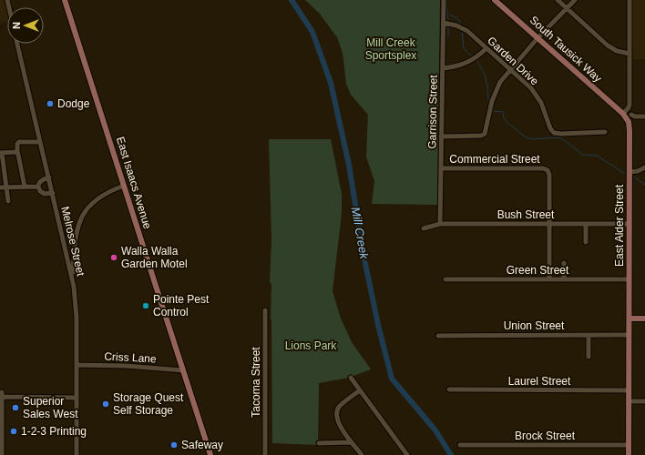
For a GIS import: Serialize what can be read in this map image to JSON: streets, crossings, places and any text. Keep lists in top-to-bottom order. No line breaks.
{"streets":{"main road":["South Tausick Way","East Isaacs Avenue","East Alder Street"],"street":["Garden Drive","Garrison Street","Commercial Street","Bush Street","Melrose Street","Green Street","Union Street","Criss Lane","Laurel Street","Tacoma Street","Brock Street"]},"crossings":[["South Tausick Way","East Alder Street"],["Garden Drive","Garrison Street"],["Garrison Street","Commercial Street"],["Garrison Street","Bush Street"],["Commercial Street","Bush Street"],["East Isaacs Avenue","Criss Lane"],["Bush Street","East Alder Street"],["East Alder Street","Green Street"],["East Alder Street","Union Street"],["East Alder Street","Laurel Street"],["East Alder Street","Brock Street"],["Melrose Street","Criss Lane"]],"water":["Mill Creek"],"parks":["Mill Creek Sportsplex","Lions Park"],"places":["Dodge","Walla Walla Garden Motel","Pointe Pest Control","Storage Quest Self Storage","Superior Sales West","1-2-3 Printing","Safeway"],"north":"left"}
